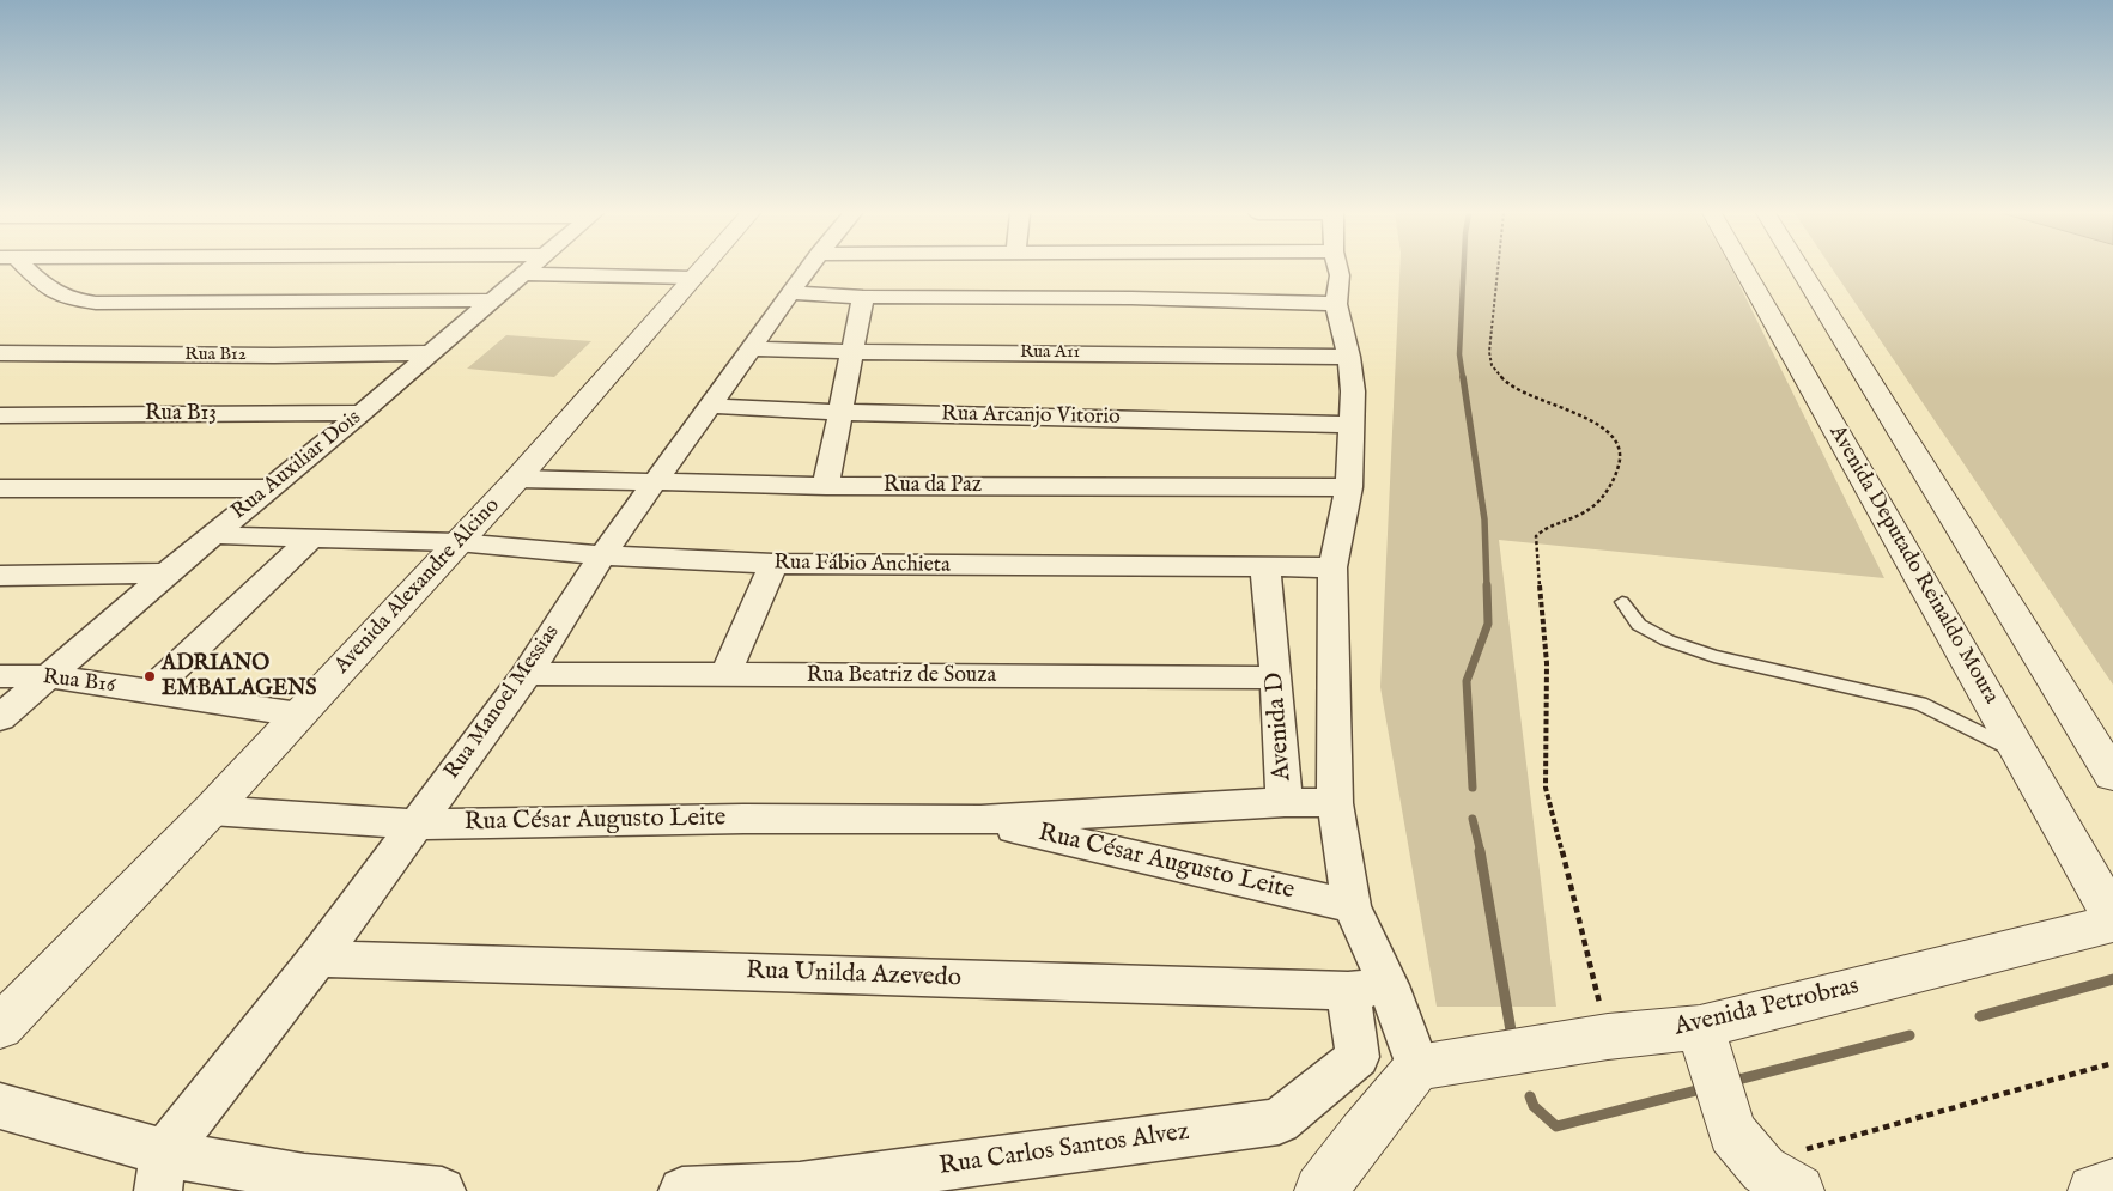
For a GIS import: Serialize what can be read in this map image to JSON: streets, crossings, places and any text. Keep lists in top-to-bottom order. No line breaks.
{"streets":{"street":["Rua A11","Rua B12","Rua B13","Rua Arcanjo Vitorio","Rua Auxiliar Dois","Rua da Paz","Rua Fábio Anchieta","Avenida Deputado Reinaldo Moura","Avenida Alexandre Alcino","Rua Beatriz de Souza","Rua B16","Rua Manoel Messias","Avenida D","Rua César Augusto Leite","Rua Unilda Azevedo","Avenida Petrobras","Rua Carlos Santos Alvez"]},"crossings":[["Rua A11","Rua Manoel Messias"],["Rua B12","Rua Auxiliar Dois"],["Rua B13","Rua Auxiliar Dois"],["Rua Arcanjo Vitorio","Rua Manoel Messias"],["Rua Auxiliar Dois","Rua Fábio Anchieta"],["Rua Auxiliar Dois","Rua B16"],["Rua da Paz","Avenida Alexandre Alcino"],["Rua da Paz","Rua Manoel Messias"],["Rua Fábio Anchieta","Avenida Alexandre Alcino"],["Rua Fábio Anchieta","Rua Manoel Messias"],["Rua Fábio Anchieta","Avenida D"],["Avenida Alexandre Alcino","Rua B16"],["Avenida Alexandre Alcino","Rua César Augusto Leite"],["Rua Beatriz de Souza","Rua Manoel Messias"],["Rua Beatriz de Souza","Avenida D"],["Rua Manoel Messias","Rua César Augusto Leite"],["Rua Manoel Messias","Rua Unilda Azevedo"],["Avenida D","Rua César Augusto Leite"],["Rua Unilda Azevedo","Rua Carlos Santos Alvez"]],"places":["ADRIANO EMBALAGENS"]}
